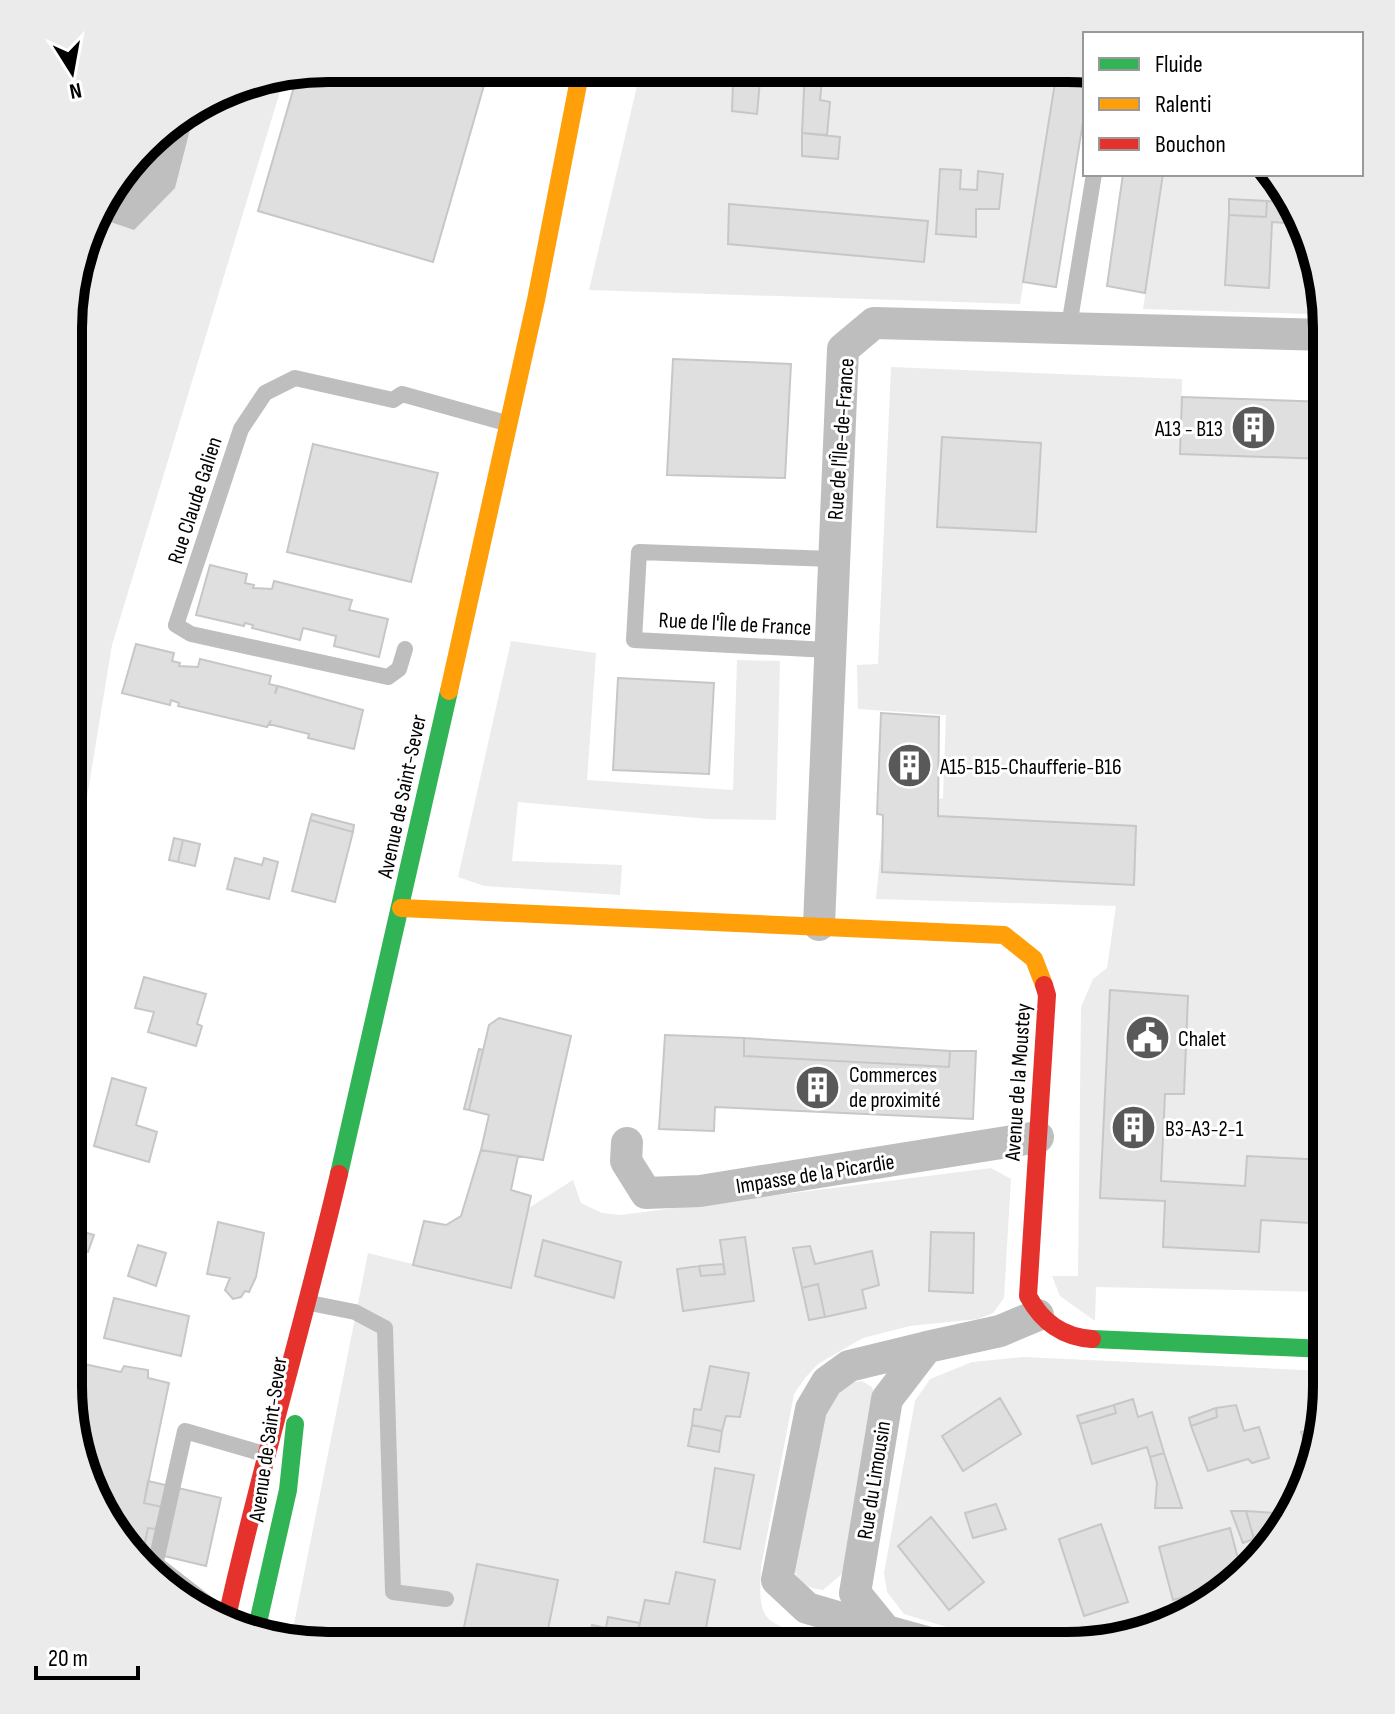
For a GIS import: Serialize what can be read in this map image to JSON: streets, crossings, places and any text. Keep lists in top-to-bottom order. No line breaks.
{"streets":{"main road":["Avenue de Saint-Sever","Avenue de la Moustey"],"street":["Rue de l'Île-de-France","Impasse de la Picardie","Rue du Limousin"],"lane":["Rue Claude Galien","Rue de l'Île de France"]},"crossings":[["Rue de l'Île-de-France","Rue de l'Île de France"],["Rue de l'Île-de-France","Avenue de la Moustey"],["Rue Claude Galien","Avenue de Saint-Sever"],["Avenue de Saint-Sever","Avenue de la Moustey"],["Avenue de la Moustey","Impasse de la Picardie"]],"places":{"building":["A13 - B13","A15-B15-Chaufferie-B16","Commerces de proximité","B3-A3-2-1"],"public building":["Chalet"]},"legend":["Fluide","Ralenti","Bouchon"],"scale_bar":"20 m","north":"bottom"}
